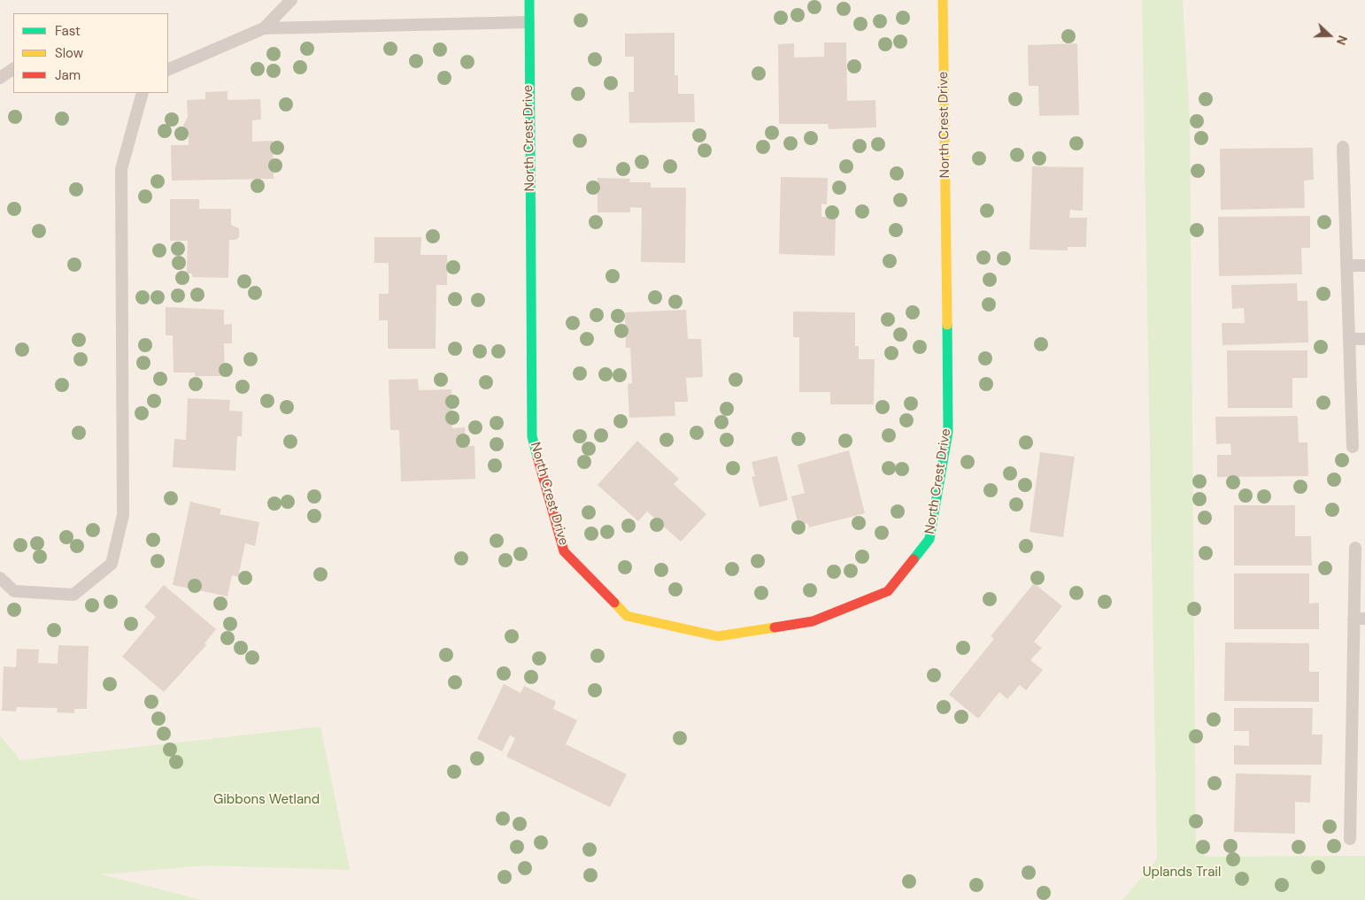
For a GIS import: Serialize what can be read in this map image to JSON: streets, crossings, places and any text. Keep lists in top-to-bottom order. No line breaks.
{"streets":{"street":["North Crest Drive"]},"parks":["Gibbons Wetland","Uplands Trail"],"legend":["Fast","Slow","Jam"],"north":"right"}
